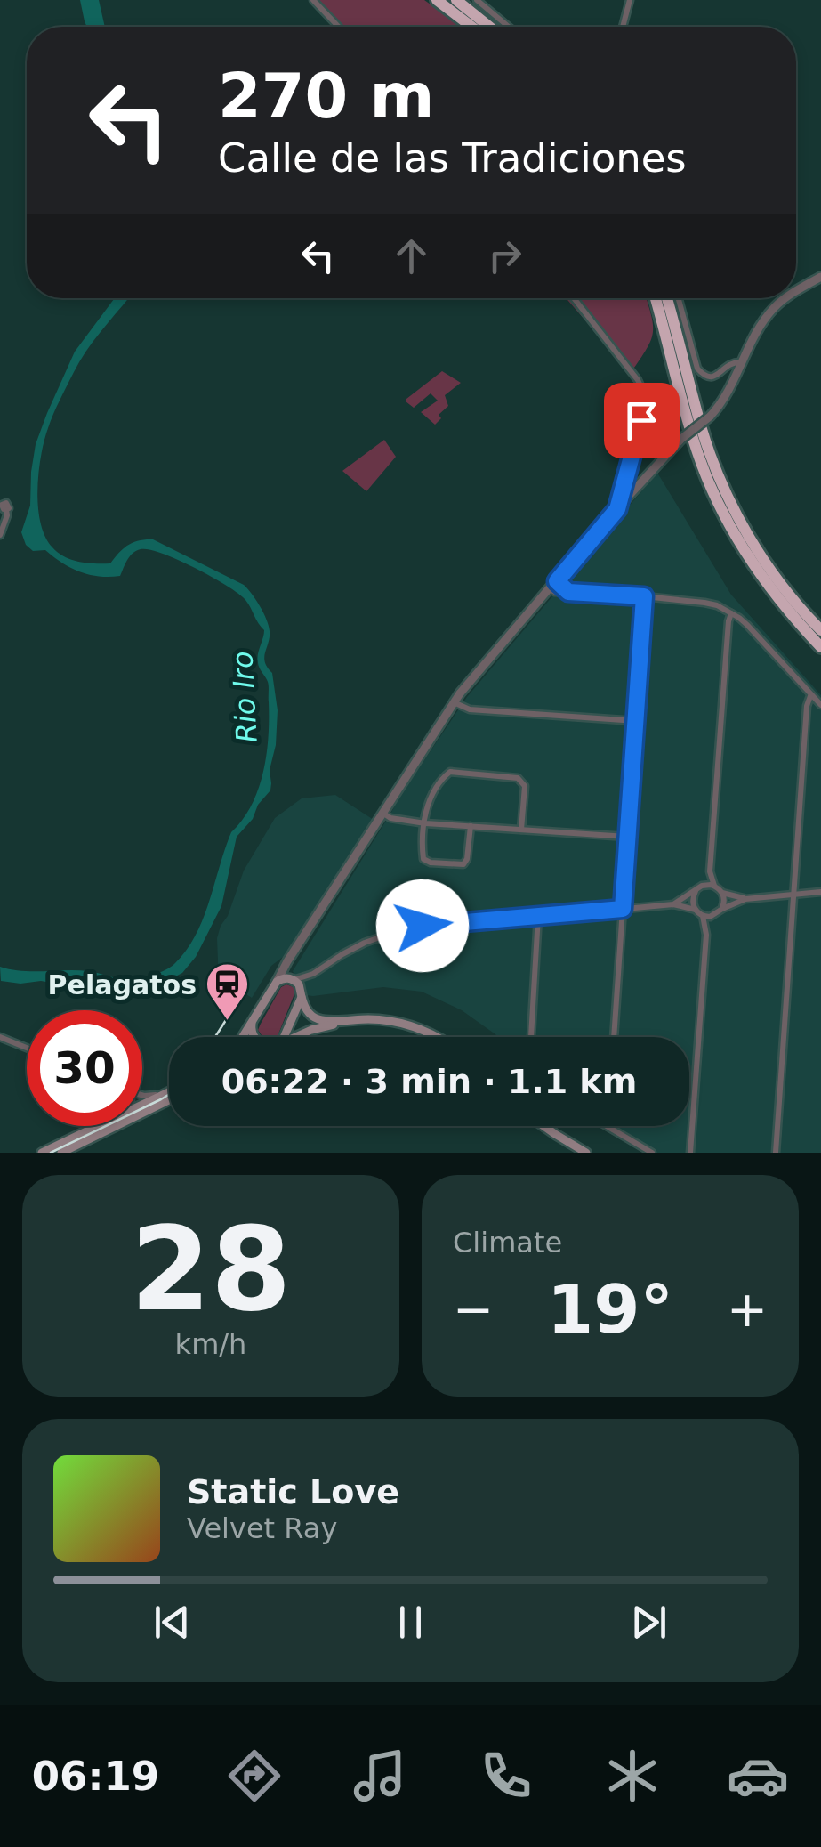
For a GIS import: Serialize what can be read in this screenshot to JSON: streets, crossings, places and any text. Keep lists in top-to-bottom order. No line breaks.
{"water":["Rio Iro"],"places":{"station":["Pelagatos"]},"page":{"turn":["270 m","Calle de las Tradiciones"],"limit":"30","trip":"06:22 · 3 min · 1.1 km","tile":[["28","km/h"],"Climate"],"heat":["−","19°","+"],"song":["Static Love","Velvet Ray"],"tabs":"06:19"}}
